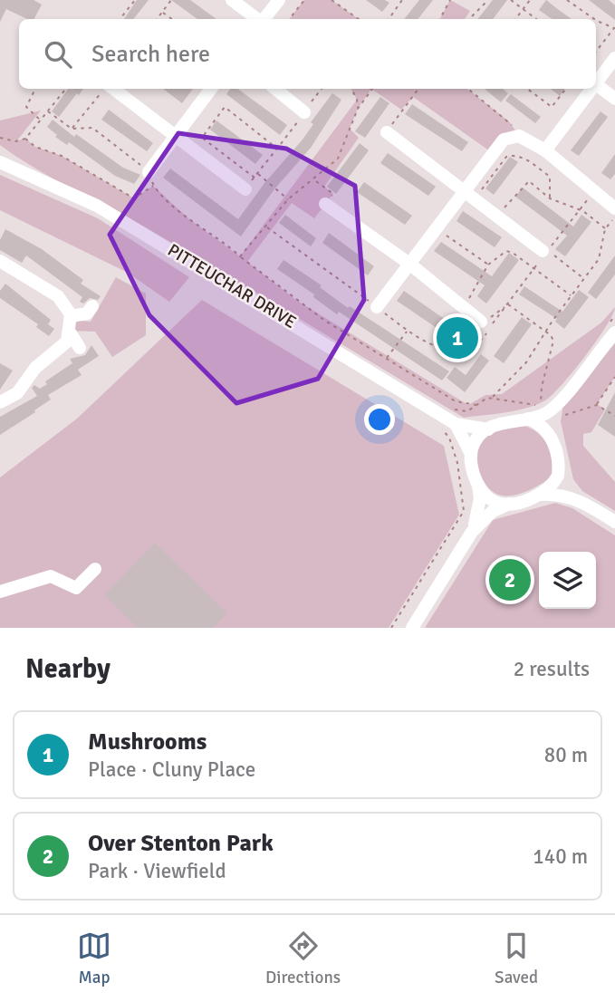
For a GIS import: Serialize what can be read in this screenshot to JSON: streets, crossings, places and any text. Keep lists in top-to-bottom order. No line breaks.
{"streets":{"street":["PITTEUCHAR DRIVE"]},"page":{"search":"Search here","pins":["1","2"],"heading":["Nearby","2 results"],"list":[{"mark":"1","name":"Mushrooms","note":"Place · Cluny Place","value":"80 m"},{"mark":"2","name":"Over Stenton Park","note":"Park · Viewfield","value":"140 m"}],"nav":["Map","Directions","Saved"]}}
